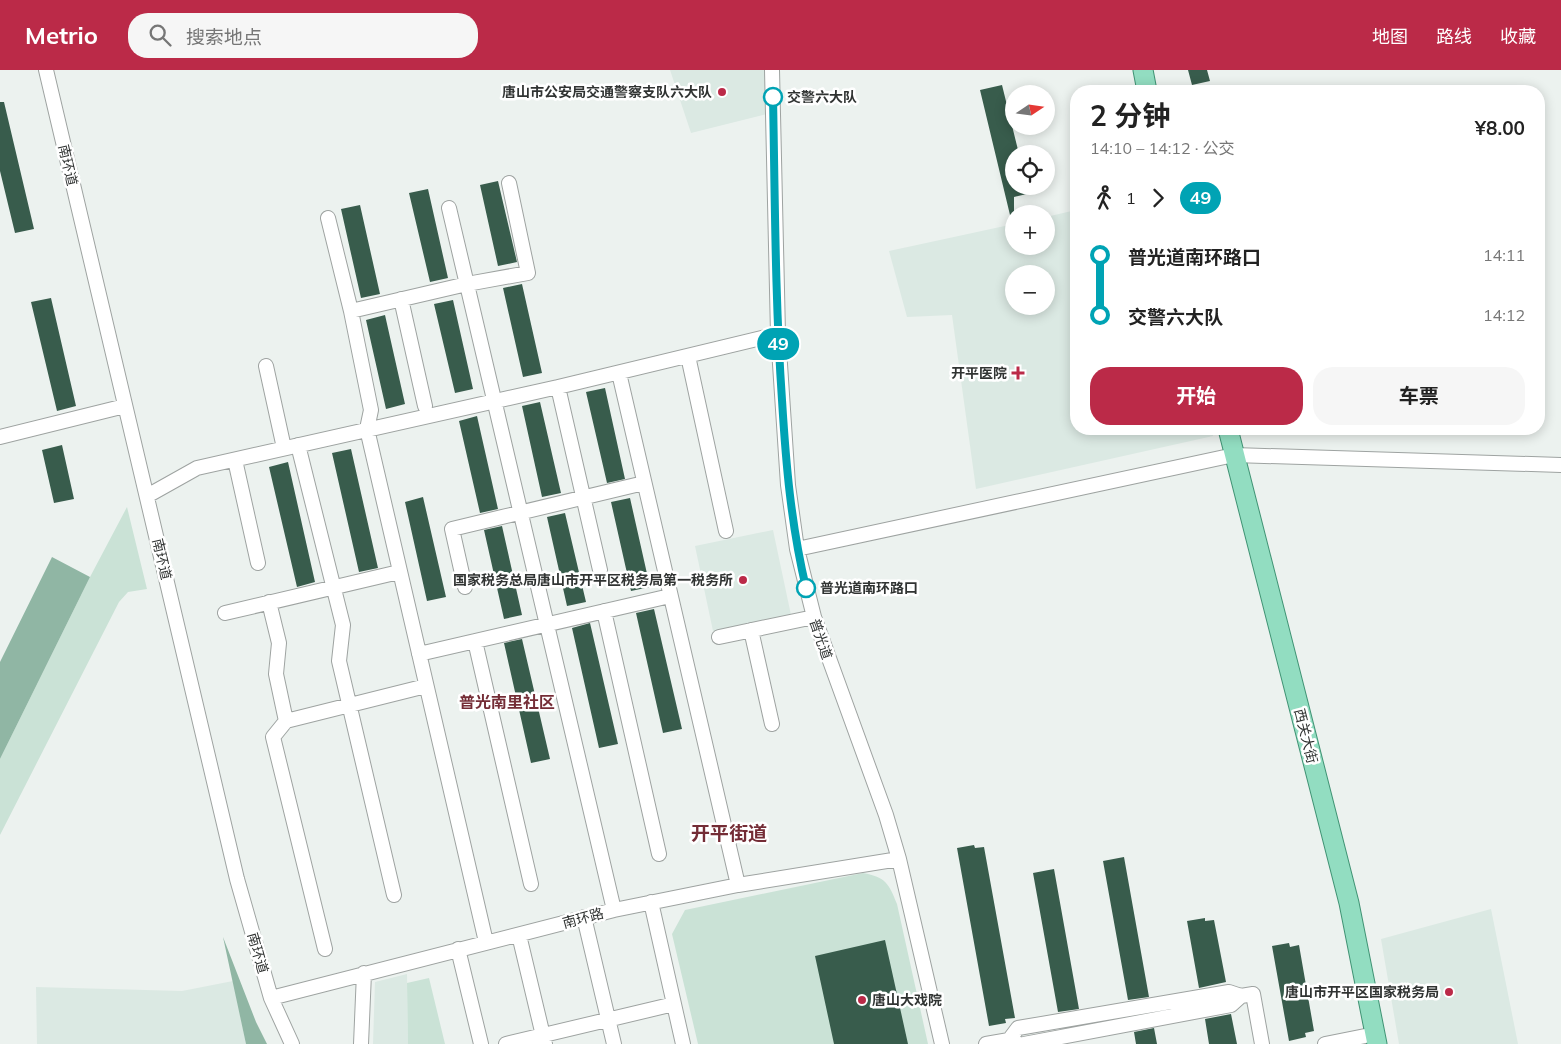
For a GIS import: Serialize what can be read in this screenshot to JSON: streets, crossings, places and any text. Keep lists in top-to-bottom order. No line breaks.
{"streets":{"main road":["西关大街"],"street":["南环道","普光道","南环路"]},"crossings":[["南环道","南环路"],["普光道","南环路"]],"districts":["普光南里社区","开平街道"],"places":{"other":["唐山市公安局交通警察支队六大队","交警六大队","国家税务总局唐山市开平区税务局第一税务所","普光道南环路口","唐山市开平区国家税务局","唐山大戏院"],"health":["开平医院"]},"lines":["bus line 49"],"north":"right","page":{"header":"Metrio","search":"搜索地点","nav":["地图","路线","收藏"],"on_map":"49","map_buttons":["+","−"],"heading":["2 分钟","14:10 – 14:12 · 公交","¥8.00"],"legs":["1","49"],"list":[{"name":"普光道南环路口","value":"14:11"},{"name":"交警六大队","value":"14:12"}],"buttons":["开始","车票"]}}
